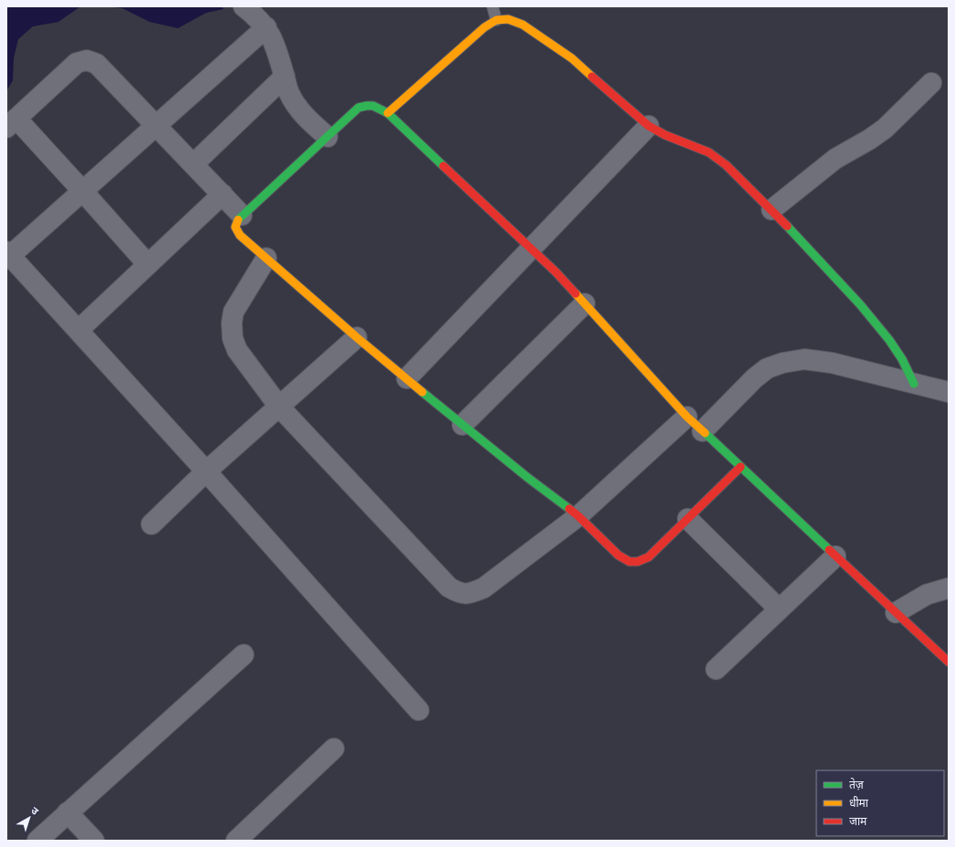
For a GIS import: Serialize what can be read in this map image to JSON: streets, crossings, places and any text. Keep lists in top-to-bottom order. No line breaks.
{"legend":["तेज़","धीमा","जाम"],"north":"top right"}
